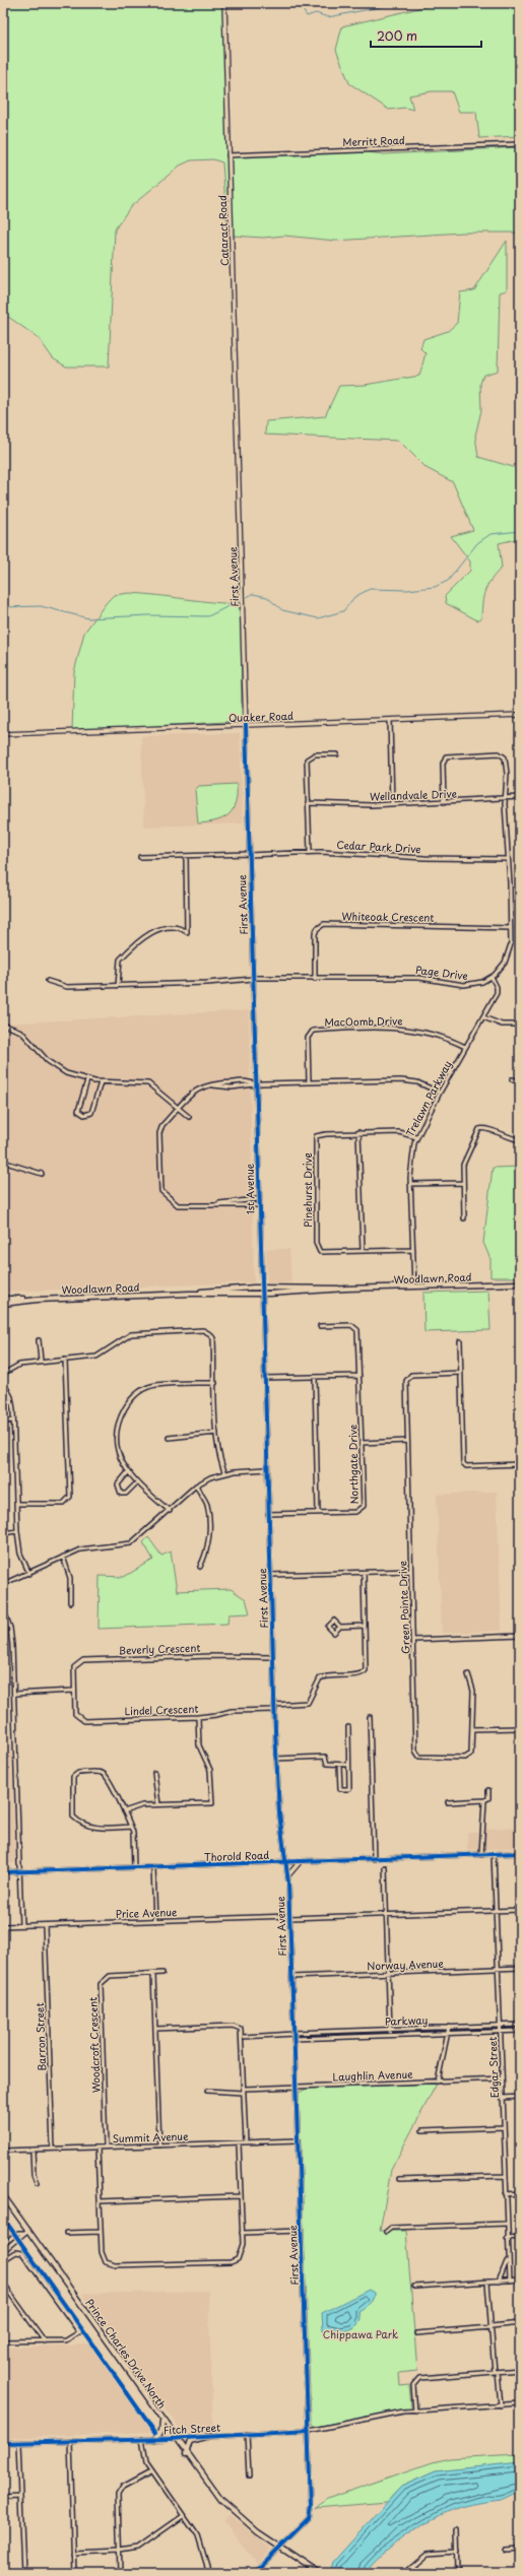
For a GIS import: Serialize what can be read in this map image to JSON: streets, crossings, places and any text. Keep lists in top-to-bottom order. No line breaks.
{"streets":{"main road":["Woodlawn Road","Prince Charles Drive North"],"street":["Merritt Road","Cataract Road","First Avenue","Quaker Road","Wellandvale Drive","Cedar Park Drive","Whiteoak Crescent","Page Drive","MacOomb Drive","Trelawn Parkway","1st Avenue","Pinehurst Drive","Northgate Drive","Green Pointe Drive","Beverly Crescent","Lindel Crescent","Thorold Road","Price Avenue","Norway Avenue","Parkway","Barron Street","Woodcroft Crescent","Edgar Street","Laughlin Avenue","Summit Avenue","Fitch Street"]},"crossings":[["Merritt Road","Cataract Road"],["Cataract Road","First Avenue"],["First Avenue","Quaker Road"],["First Avenue","Cedar Park Drive"],["First Avenue","Page Drive"],["First Avenue","1st Avenue"],["First Avenue","Woodlawn Road"],["First Avenue","Northgate Drive"],["First Avenue","Beverly Crescent"],["First Avenue","Lindel Crescent"],["First Avenue","Thorold Road"],["First Avenue","Price Avenue"],["First Avenue","Norway Avenue"],["First Avenue","Parkway"],["First Avenue","Laughlin Avenue"],["First Avenue","Summit Avenue"],["First Avenue","Prince Charles Drive North"],["First Avenue","Fitch Street"],["Wellandvale Drive","Page Drive"],["Cedar Park Drive","Page Drive"],["Whiteoak Crescent","Page Drive"],["Page Drive","Trelawn Parkway"],["MacOomb Drive","Trelawn Parkway"],["Trelawn Parkway","Pinehurst Drive"],["Trelawn Parkway","Woodlawn Road"],["1st Avenue","Woodlawn Road"],["Beverly Crescent","Lindel Crescent"],["Thorold Road","Edgar Street"],["Price Avenue","Barron Street"],["Price Avenue","Edgar Street"],["Norway Avenue","Edgar Street"],["Parkway","Edgar Street"],["Barron Street","Summit Avenue"],["Woodcroft Crescent","Summit Avenue"],["Edgar Street","Laughlin Avenue"],["Prince Charles Drive North","Fitch Street"]],"parks":["Chippawa Park"],"scale_bar":"200 m"}
